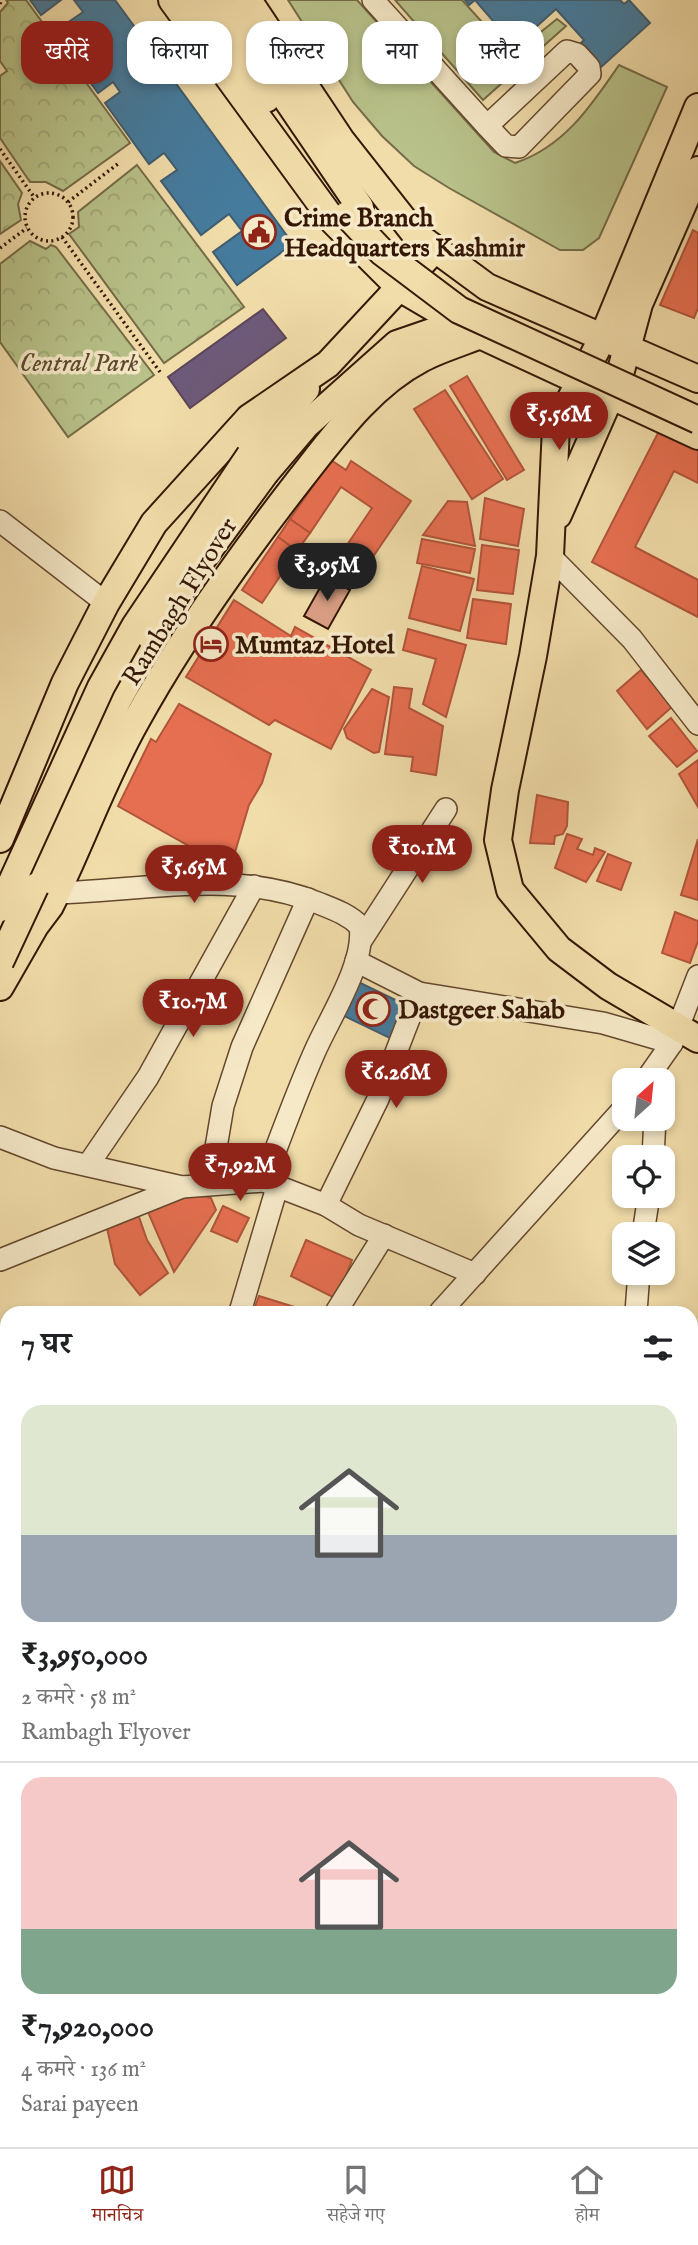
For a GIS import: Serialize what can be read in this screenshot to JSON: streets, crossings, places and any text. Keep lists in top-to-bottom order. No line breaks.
{"streets":{"main road":["Rambagh Flyover"]},"parks":["Central Park"],"places":{"public building":["Crime Branch Headquarters Kashmir"],"hotel":["Mumtaz Hotel"],"mosque":["Dastgeer Sahab"]},"north":"top right","page":{"chip":["खरीदें","किराया","फ़िल्टर","नया","फ़्लैट"],"price":["₹5.56M","₹3.95M","₹10.1M","₹5.65M","₹10.7M","₹6.26M","₹7.92M"],"heading":"7 घर","list":[{"name":"₹3,950,000","note":"2 कमरे · 58 m² · Rambagh Flyover"},{"name":"₹7,920,000","note":"4 कमरे · 136 m² · Sarai payeen"}],"tabs":["मानचित्र","सहेजे गए","होम"]}}
